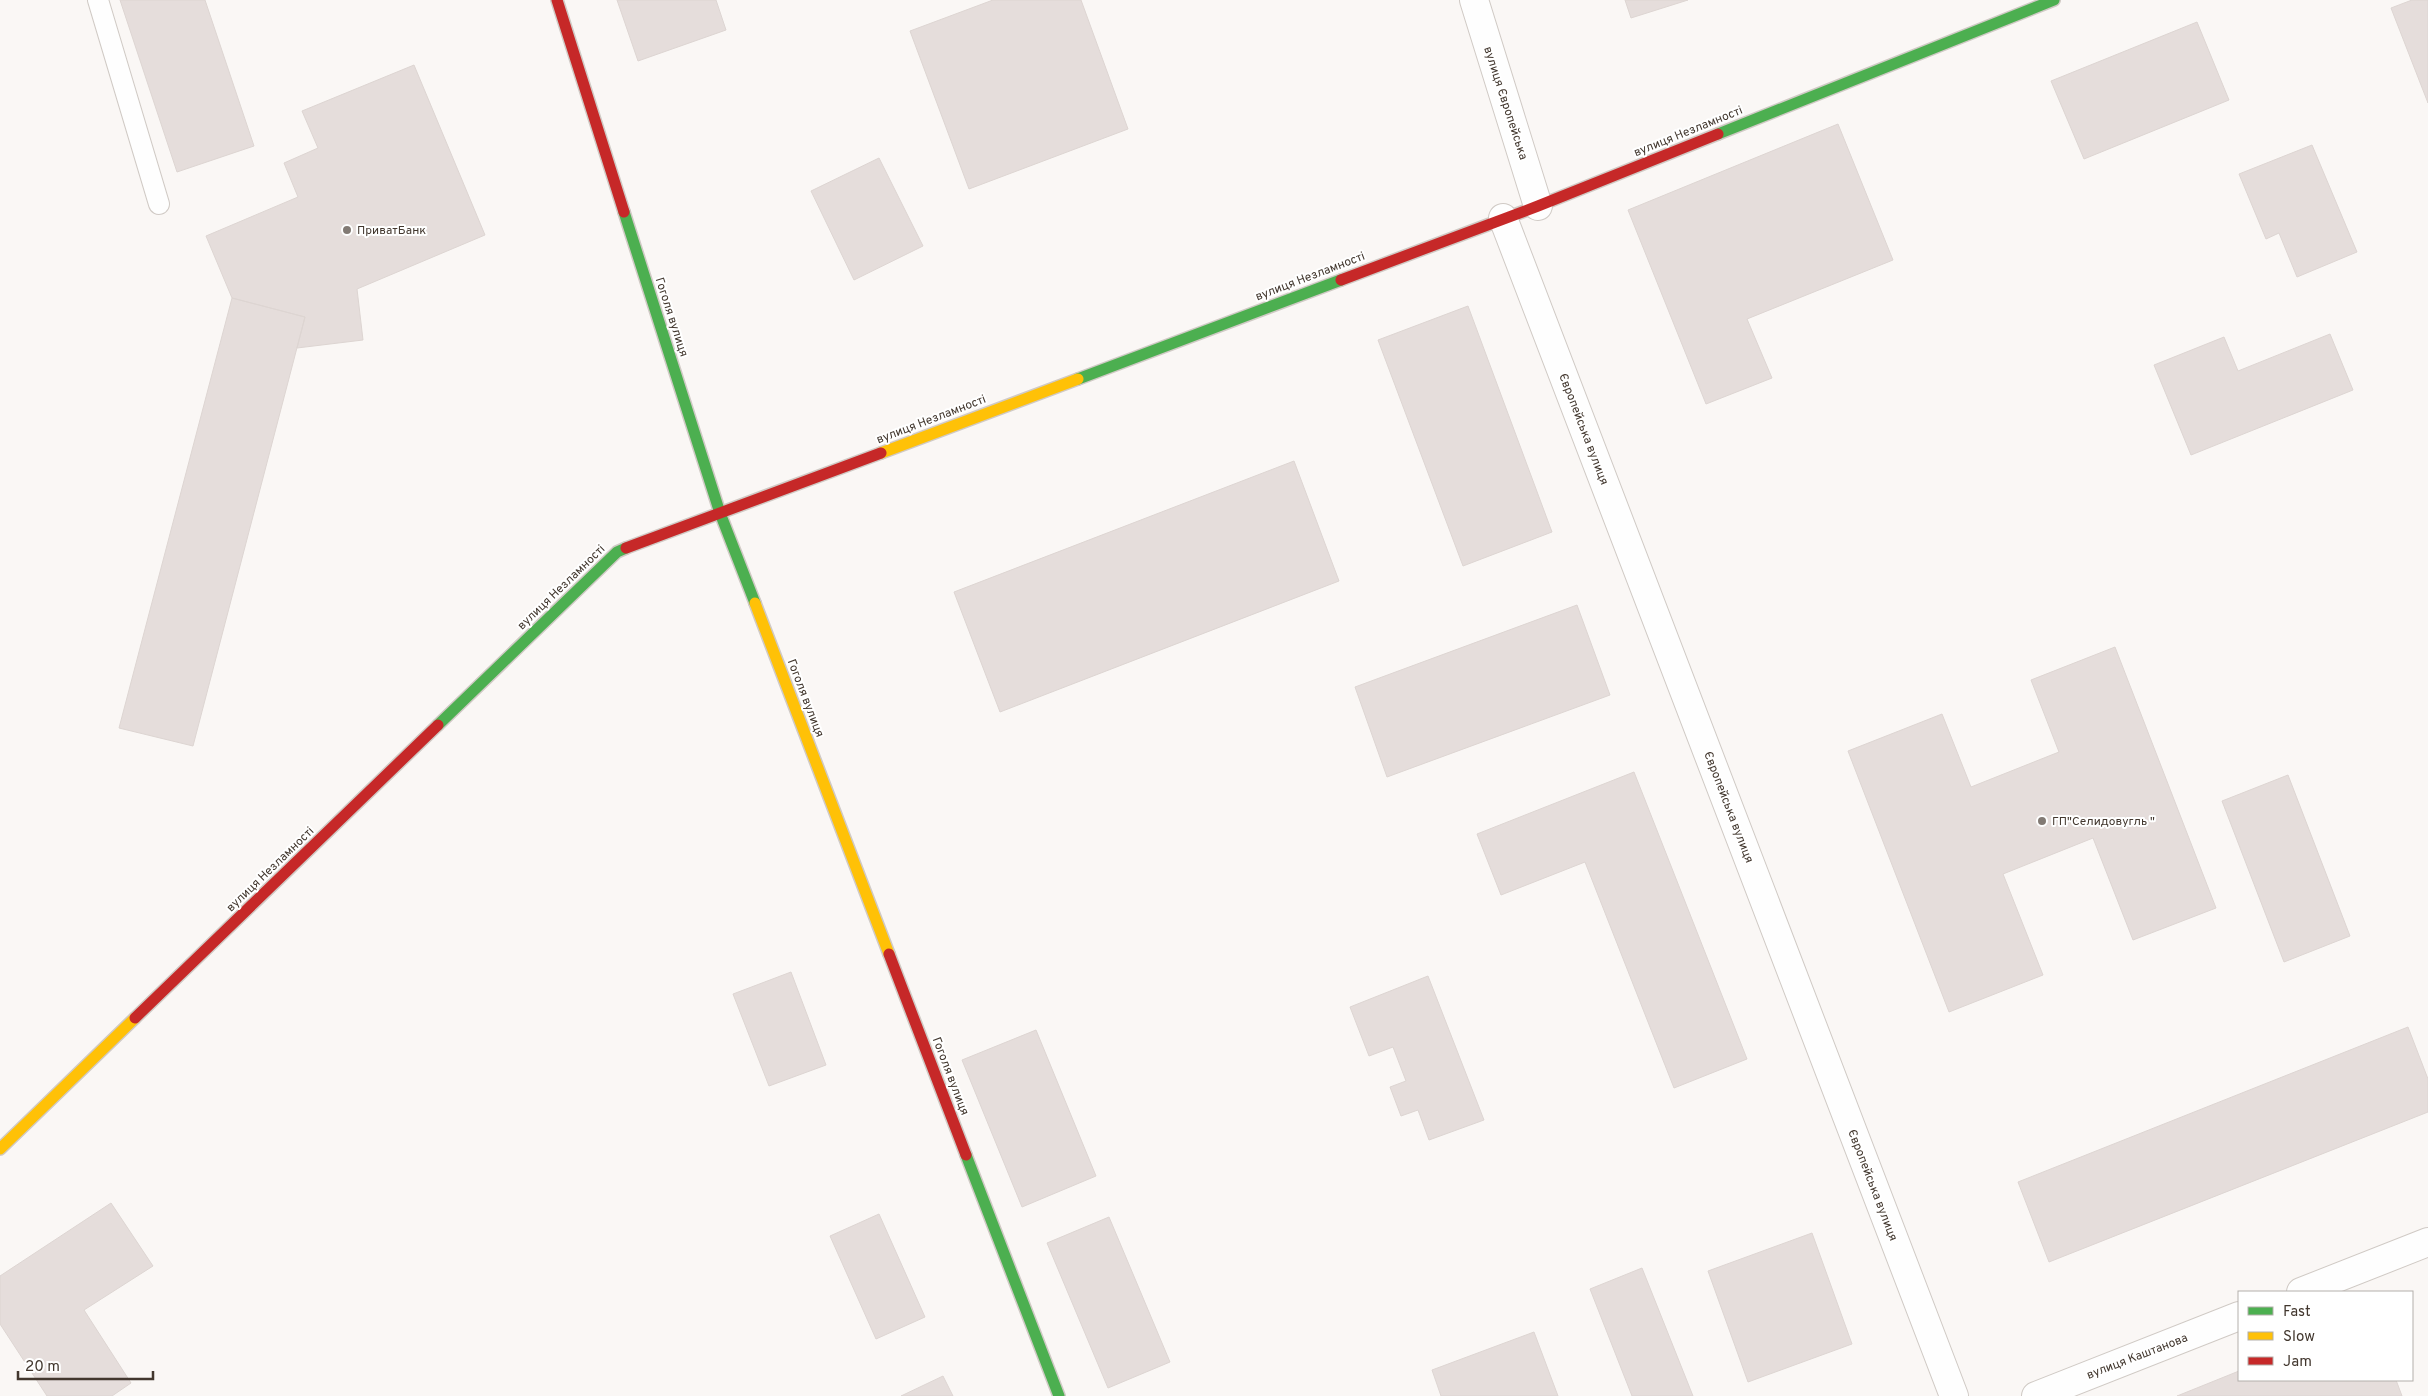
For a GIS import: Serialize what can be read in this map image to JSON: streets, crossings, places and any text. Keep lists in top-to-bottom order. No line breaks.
{"streets":{"street":["вулиця Європейська","вулиця Незламності","Гоголя вулиця","Європейська вулиця","вулиця Каштанова"]},"crossings":[["вулиця Європейська","вулиця Незламності"],["вулиця Незламності","Гоголя вулиця"],["вулиця Незламності","Європейська вулиця"]],"places":["ПриватБанк","ГП\"Селидовугль \""],"legend":["Fast","Slow","Jam"],"scale_bar":"20 m"}
